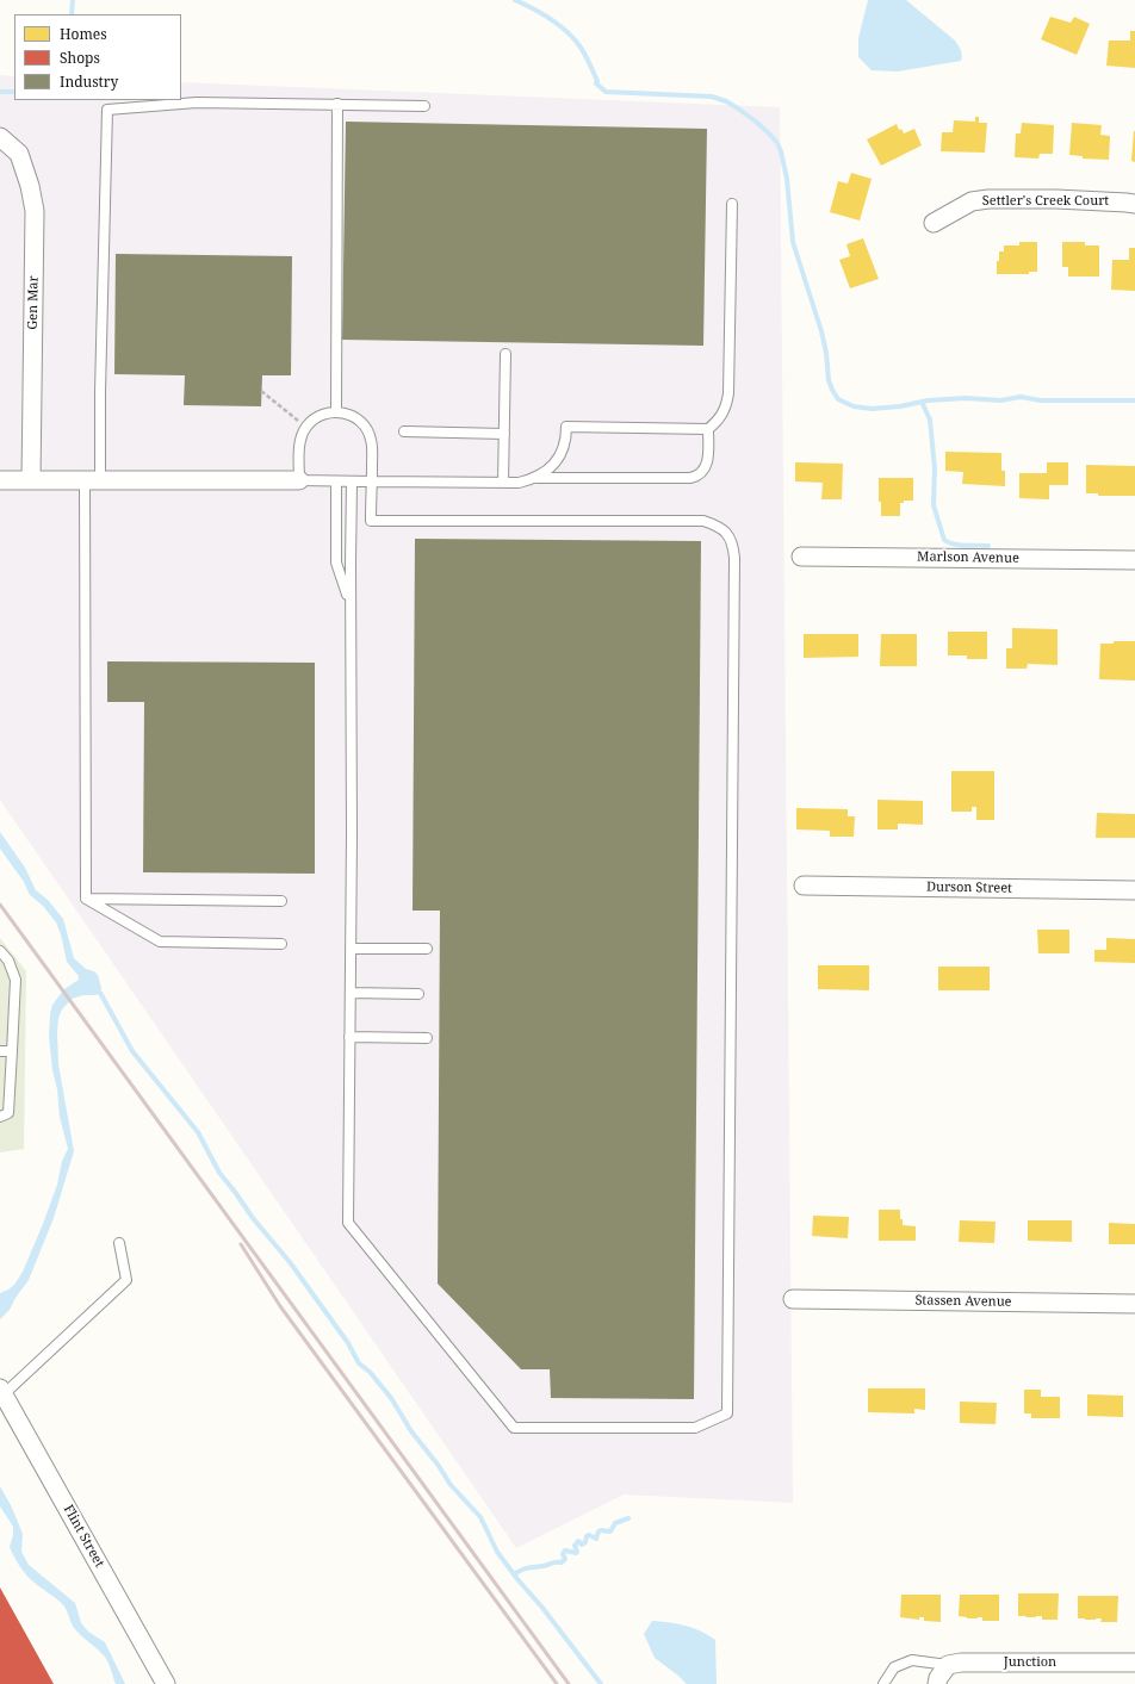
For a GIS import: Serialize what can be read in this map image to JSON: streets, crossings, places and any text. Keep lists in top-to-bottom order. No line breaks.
{"streets":{"street":["Settler's Creek Court","Gen Mar","Marlson Avenue","Durson Street","Stassen Avenue","Flint Street","Junction"]},"legend":["Homes","Shops","Industry"]}
